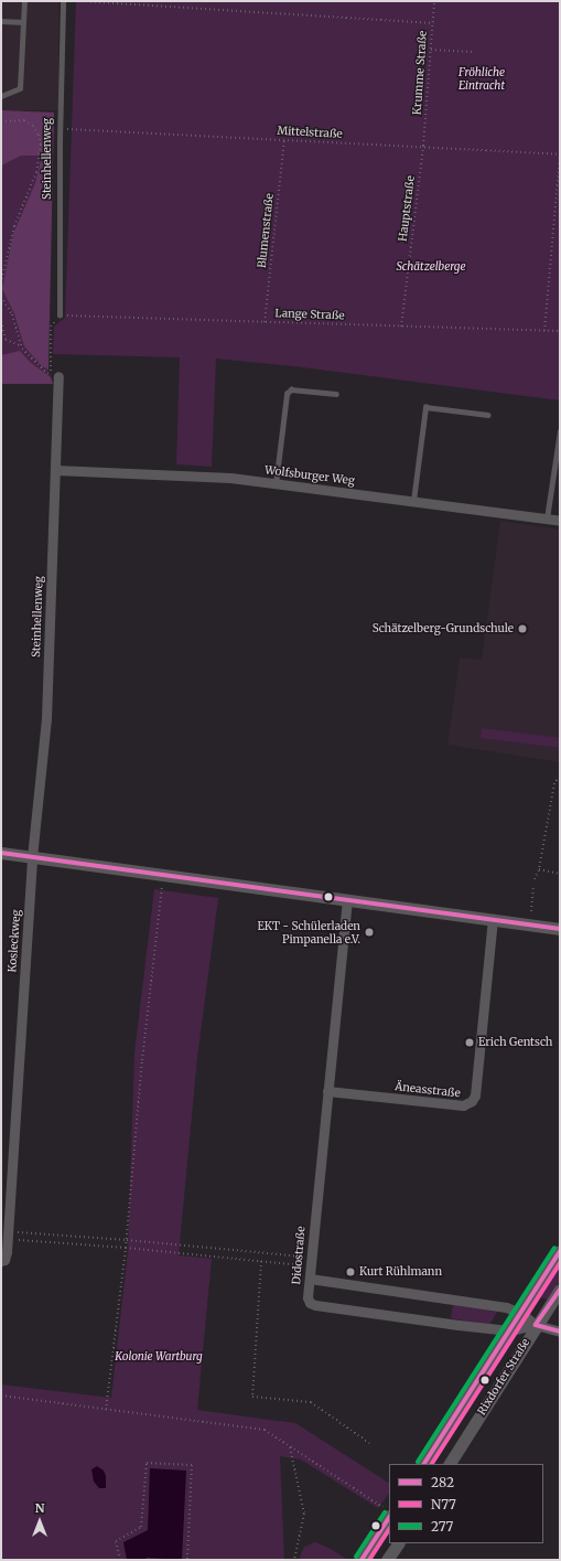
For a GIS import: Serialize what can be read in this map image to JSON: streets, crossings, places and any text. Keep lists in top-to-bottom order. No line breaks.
{"streets":{"street":["Steinhellenweg","Wolfsburger Weg","Kosleckweg","Äneasstraße","Didostraße","Rixdorfer Straße"],"path":["Krumme Straße","Mittelstraße","Hauptstraße","Blumenstraße","Lange Straße"]},"crossings":[["Krumme Straße","Mittelstraße"],["Krumme Straße","Hauptstraße"],["Mittelstraße","Steinhellenweg"],["Mittelstraße","Hauptstraße"],["Mittelstraße","Blumenstraße"],["Steinhellenweg","Lange Straße"],["Steinhellenweg","Wolfsburger Weg"],["Steinhellenweg","Kosleckweg"],["Hauptstraße","Lange Straße"],["Blumenstraße","Lange Straße"],["Äneasstraße","Didostraße"],["Didostraße","Rixdorfer Straße"]],"parks":["Fröhliche Eintracht","Schätzelberge","Kolonie Wartburg"],"places":["Schätzelberg-Grundschule","EKT - Schülerladen Pimpanella e.V.","Erich Gentsch","Kurt Rühlmann"],"lines":["transit line 282","transit line 277","transit line N77"],"legend":["282","N77","277"],"north":"top"}
